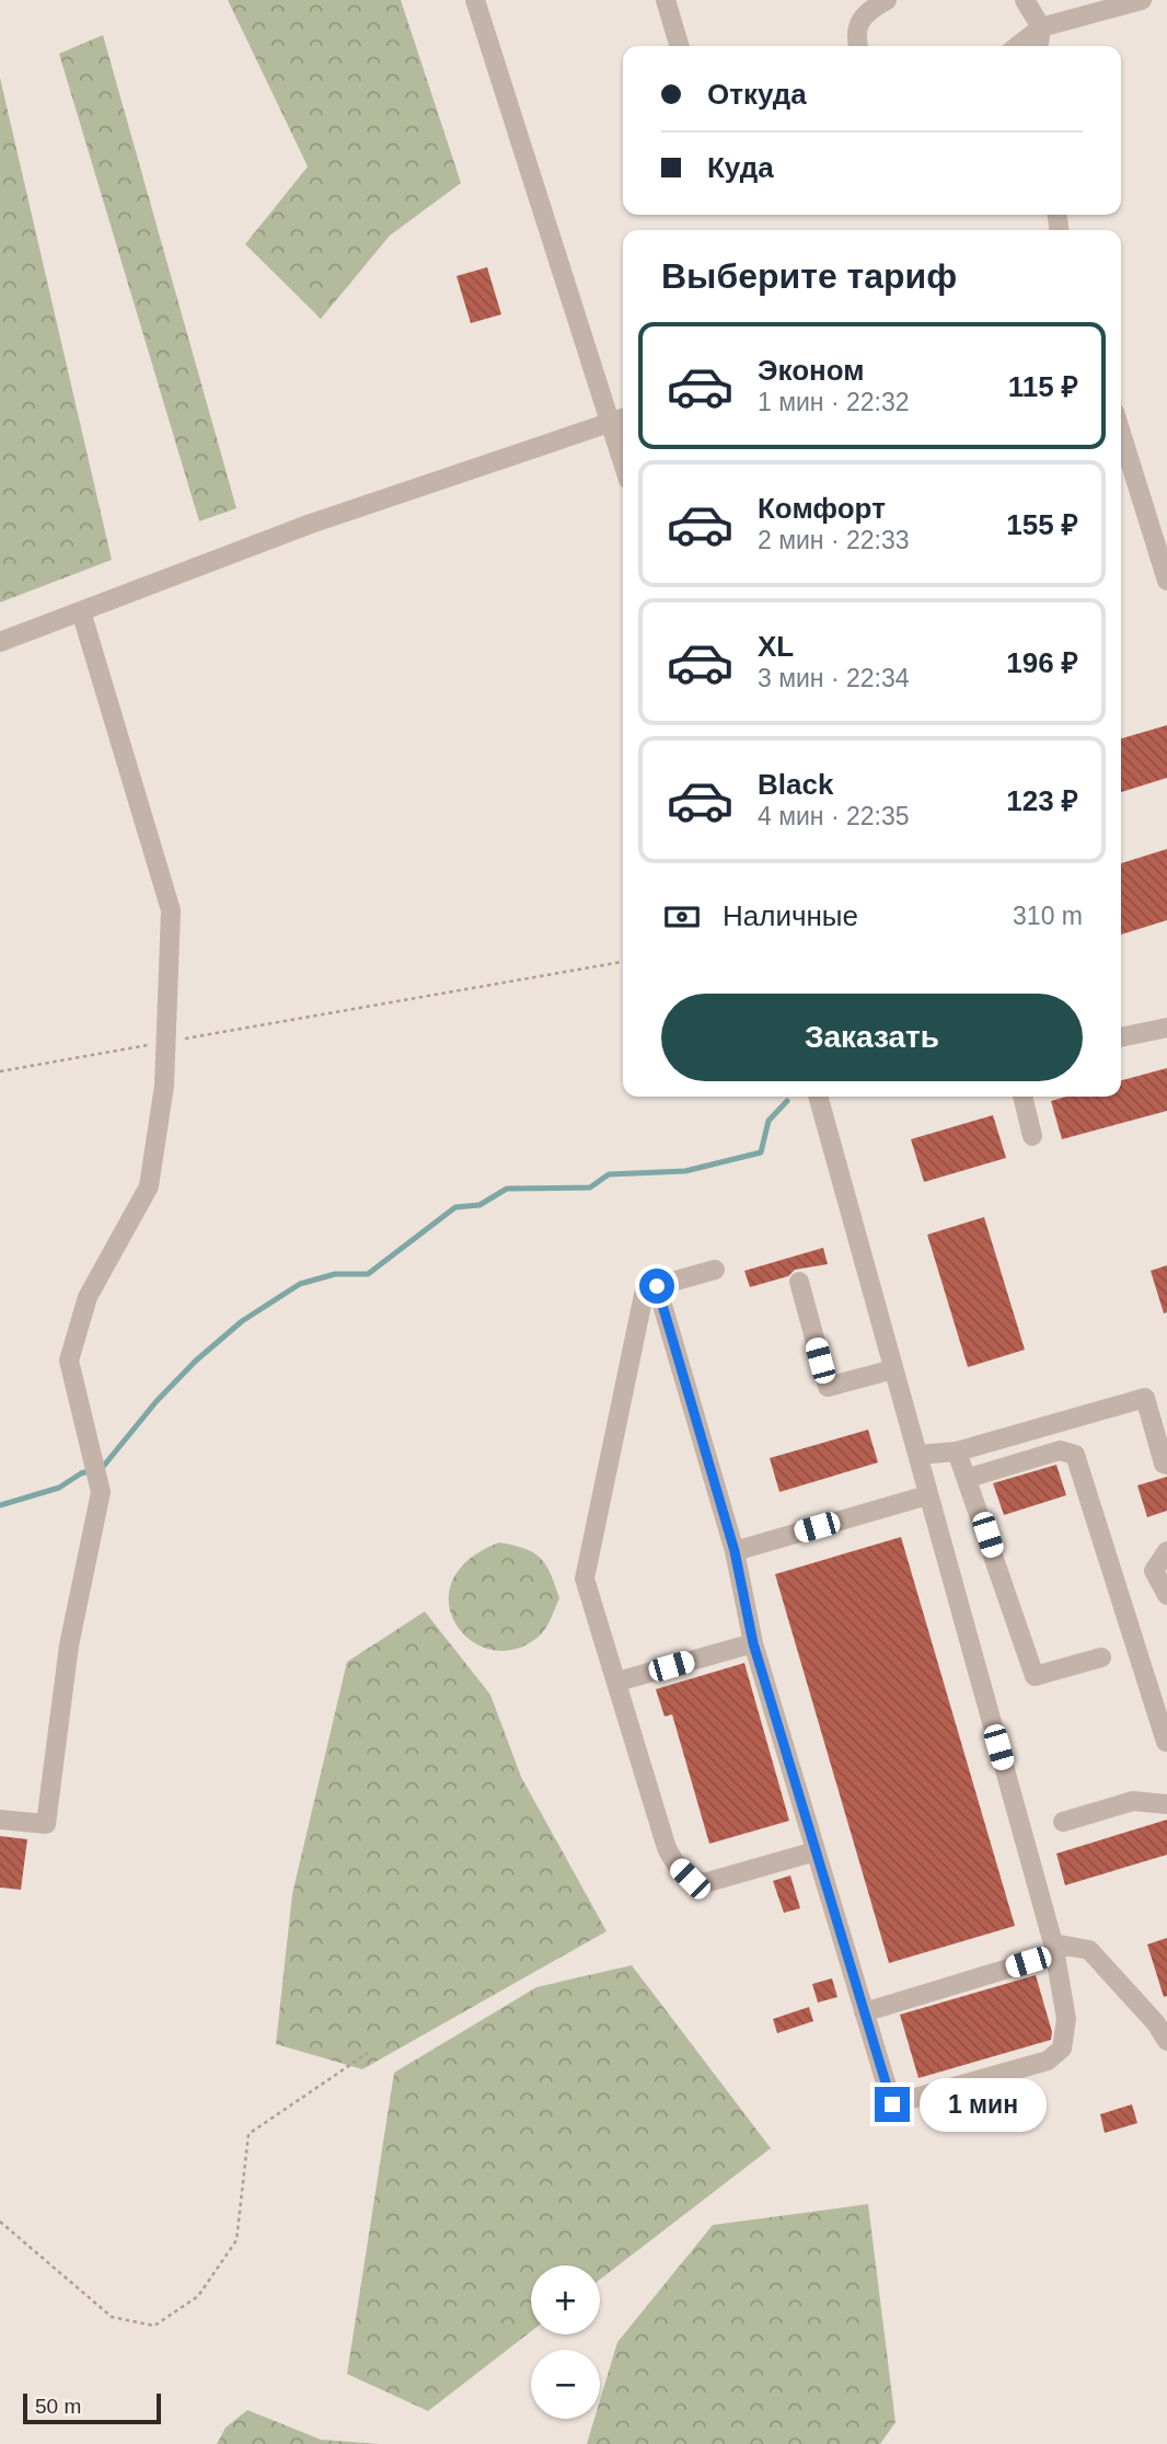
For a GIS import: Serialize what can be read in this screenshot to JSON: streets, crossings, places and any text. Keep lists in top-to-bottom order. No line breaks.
{"scale_bar":"50 m","page":{"banner":["Откуда","Куда"],"heading":"Выберите тариф","list":[{"name":"Эконом","note":"1 мин · 22:32","value":"115 ₽"},{"name":"Комфорт","note":"2 мин · 22:33","value":"155 ₽"},{"name":"XL","note":"3 мин · 22:34","value":"196 ₽"},{"name":"Black","note":"4 мин · 22:35","value":"123 ₽"}],"pay":["Наличные","310 m"],"buttons":"Заказать","bubble":"1 мин","map_buttons":["+","−"],"scale":"50 m"}}
